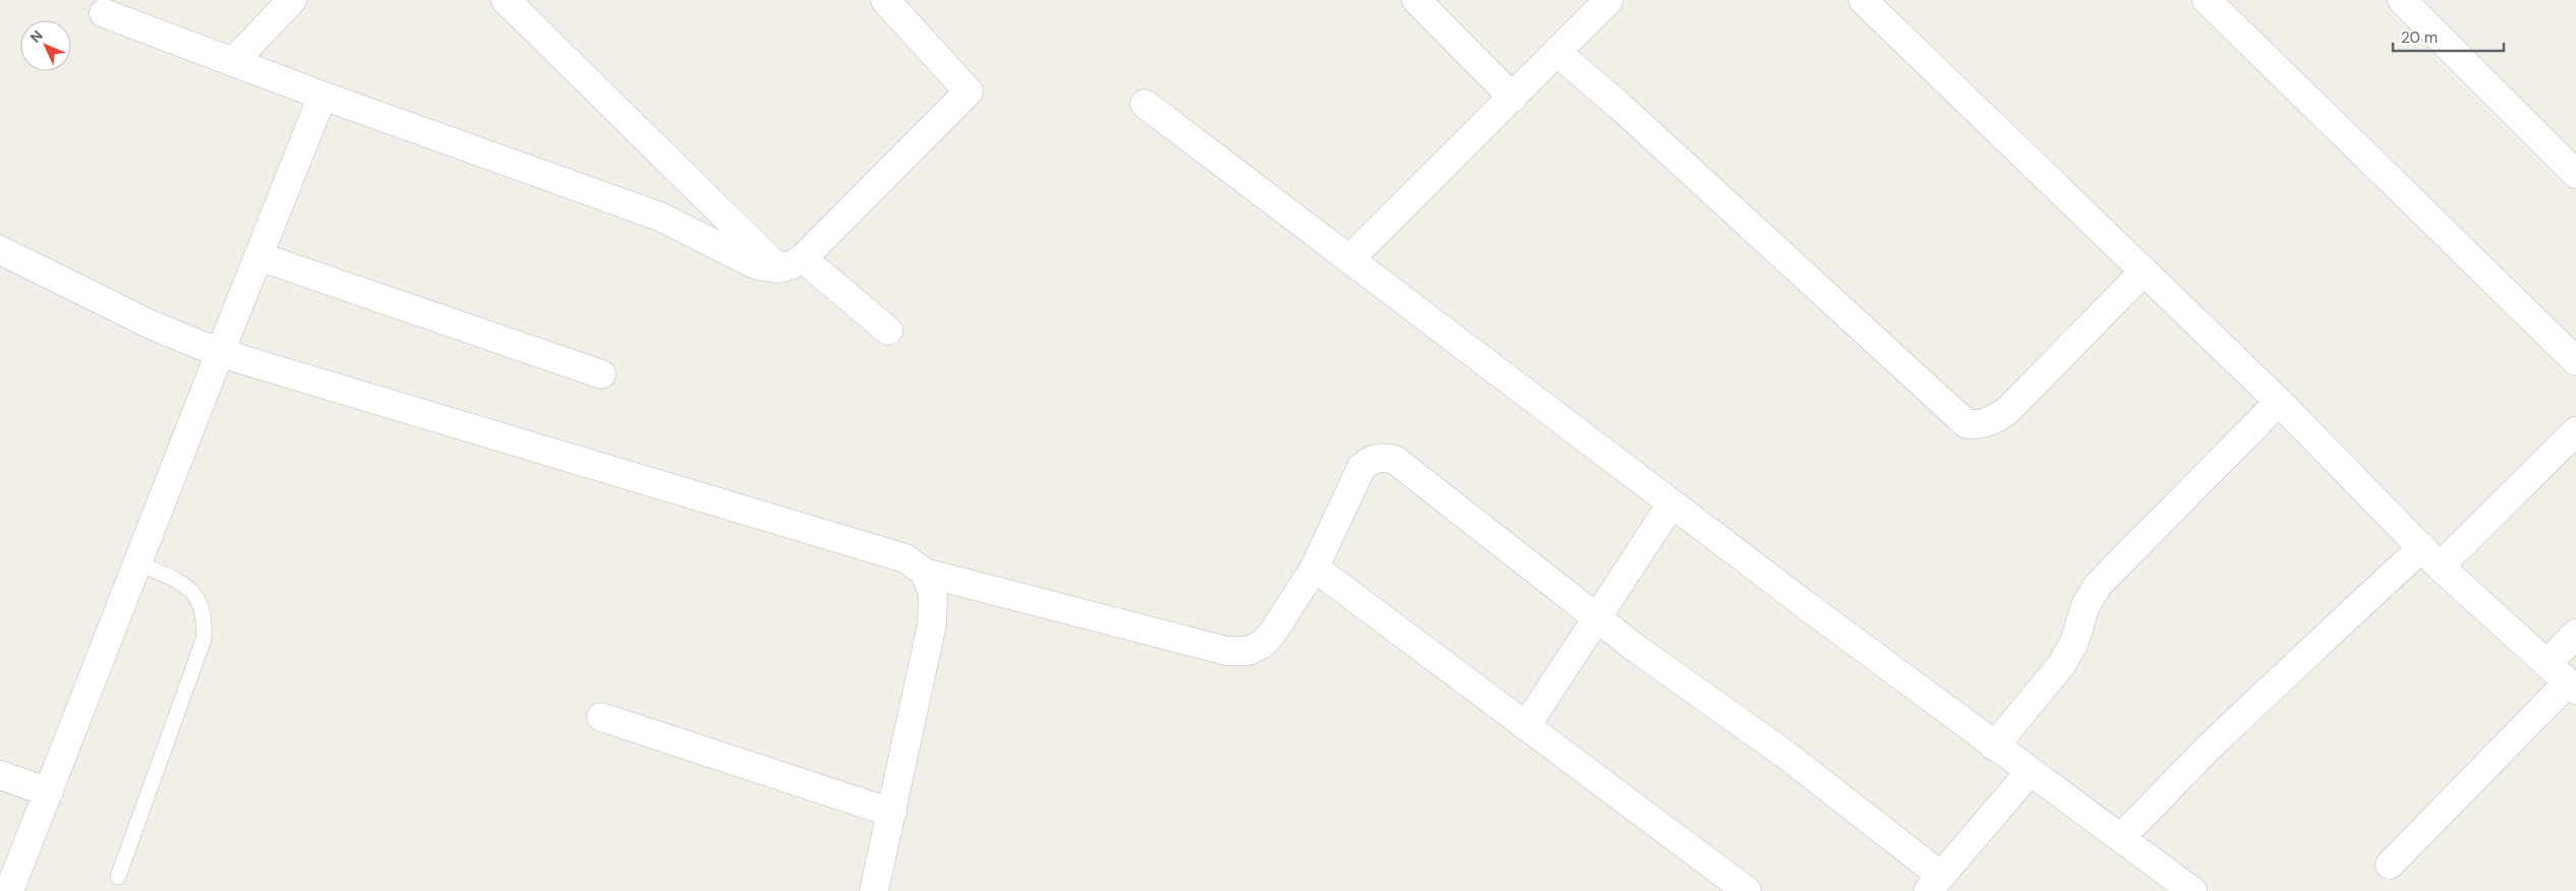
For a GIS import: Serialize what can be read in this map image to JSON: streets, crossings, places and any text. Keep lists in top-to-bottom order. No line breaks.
{"scale_bar":"20 m","north":"top left"}
